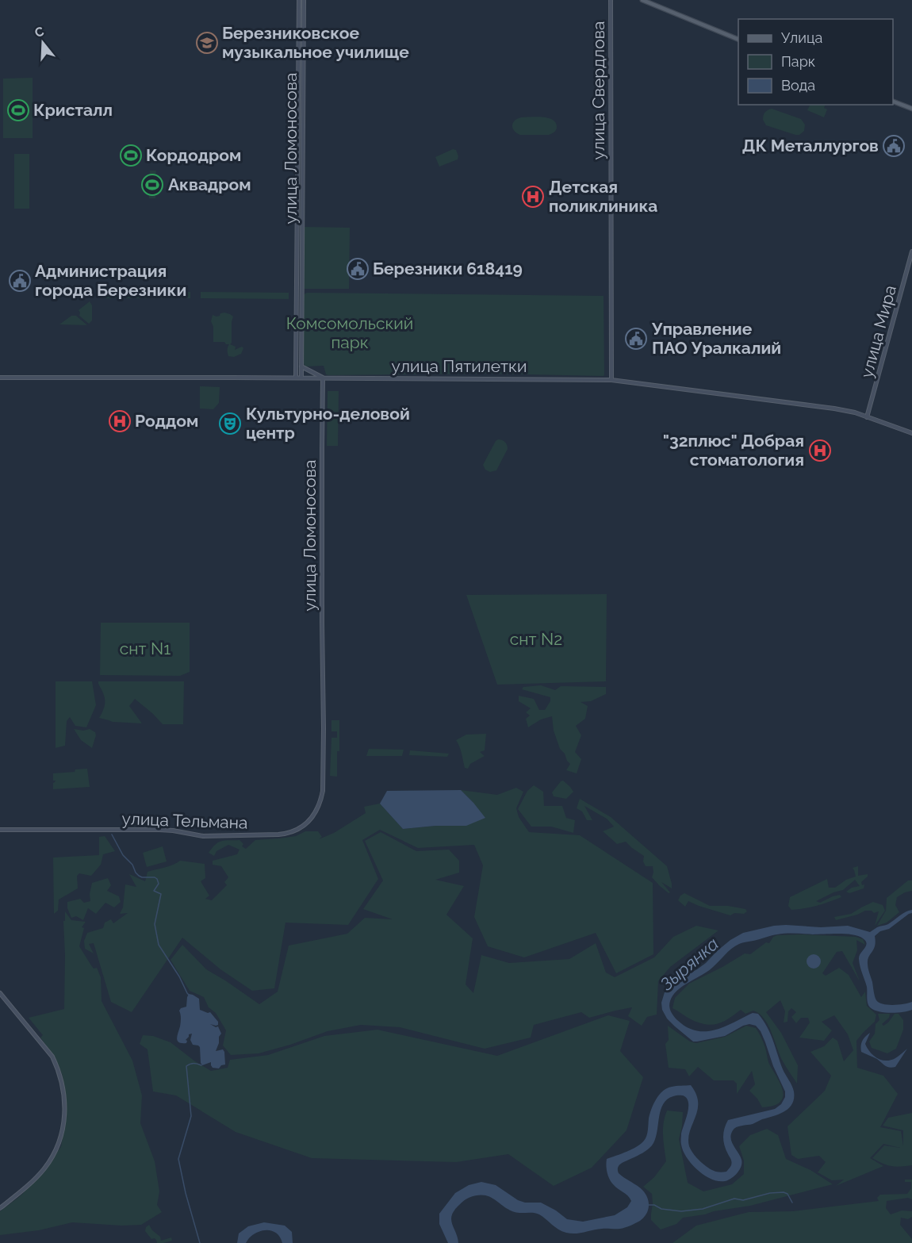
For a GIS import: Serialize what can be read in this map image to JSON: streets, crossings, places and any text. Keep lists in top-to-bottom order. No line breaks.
{"streets":{"main road":["улица Свердлова","улица Ломоносова","улица Мира","улица Пятилетки","улица Тельмана"]},"crossings":[["улица Свердлова","улица Пятилетки"],["улица Ломоносова","улица Пятилетки"],["улица Ломоносова","улица Тельмана"],["улица Мира","улица Пятилетки"]],"water":["Зырянка"],"parks":["Комсомольский парк","снт N2","снт N1"],"places":{"school or university":["Березниковское музыкальное училище"],"sports":["Кристалл","Кордодром","Аквадром"],"public building":["ДК Металлургов","Березники 618419","Администрация города Березники","Управление ПАО Уралкалий"],"hospital":["Детская поликлиника","Роддом","\"32плюс\" Добрая стоматология"],"theatre":["Культурно-деловой центр"]},"legend":["Улица","Парк","Вода"],"north":"top"}
